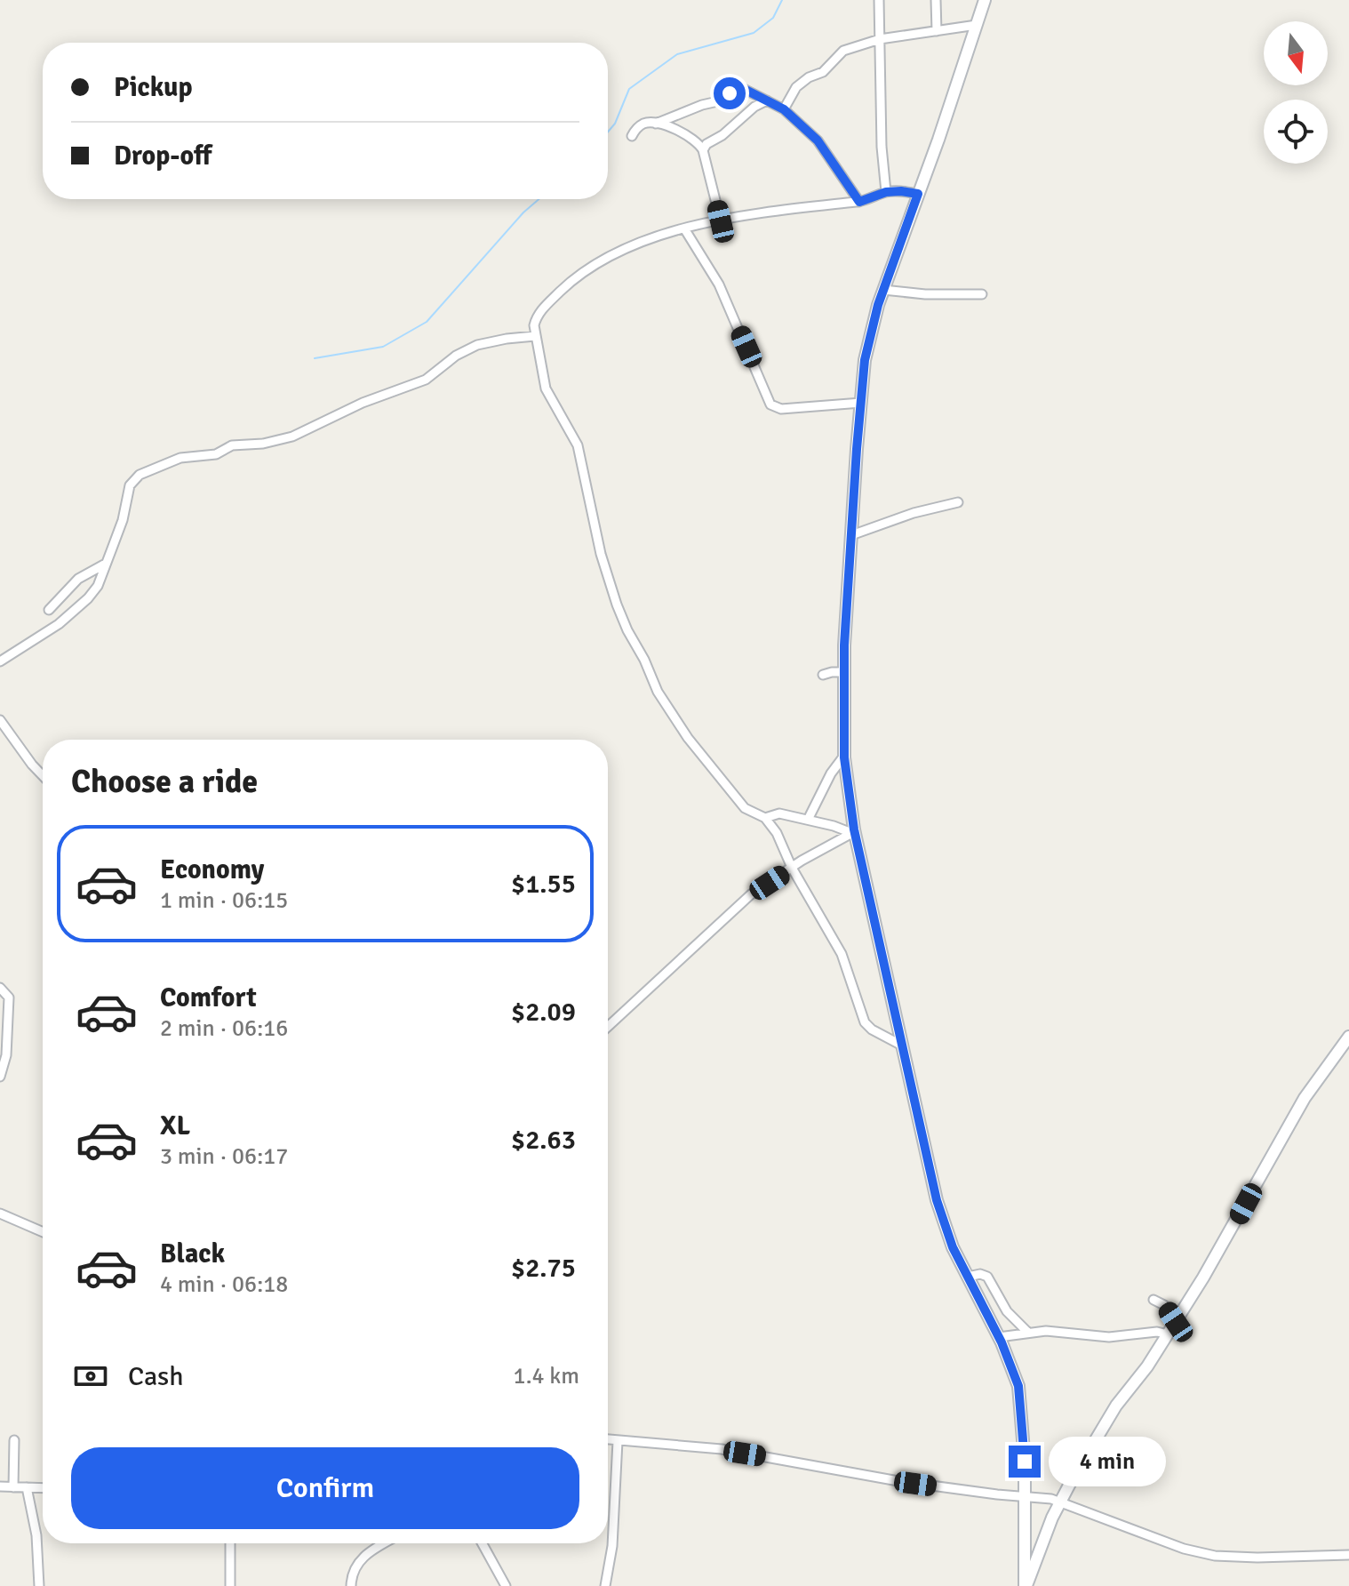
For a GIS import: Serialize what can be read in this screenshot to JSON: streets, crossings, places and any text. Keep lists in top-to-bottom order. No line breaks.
{"north":"bottom","page":{"banner":["Pickup","Drop-off"],"heading":"Choose a ride","list":[{"name":"Economy","note":"1 min · 06:15","value":"$1.55"},{"name":"Comfort","note":"2 min · 06:16","value":"$2.09"},{"name":"XL","note":"3 min · 06:17","value":"$2.63"},{"name":"Black","note":"4 min · 06:18","value":"$2.75"}],"pay":["Cash","1.4 km"],"buttons":"Confirm","bubble":"4 min"}}
